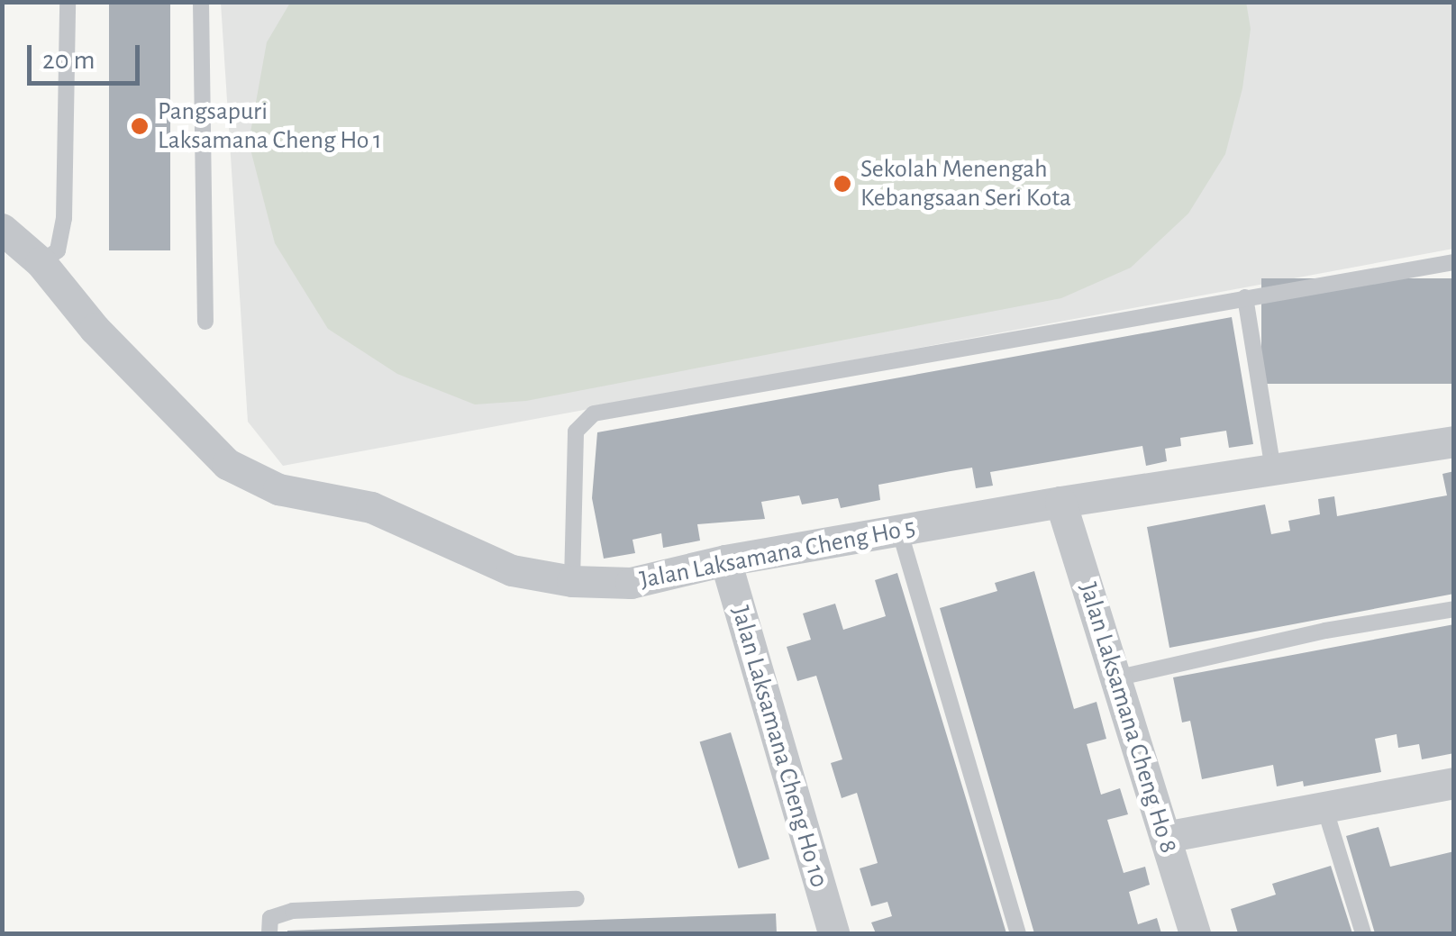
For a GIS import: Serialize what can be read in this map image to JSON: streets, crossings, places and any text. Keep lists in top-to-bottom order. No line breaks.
{"streets":{"street":["Jalan Laksamana Cheng Ho 5","Jalan Laksamana Cheng Ho 8","Jalan Laksamana Cheng Ho 10"]},"crossings":[["Jalan Laksamana Cheng Ho 5","Jalan Laksamana Cheng Ho 8"],["Jalan Laksamana Cheng Ho 5","Jalan Laksamana Cheng Ho 10"]],"places":["Pangsapuri Laksamana Cheng Ho 1","Sekolah Menengah Kebangsaan Seri Kota"],"scale_bar":"20 m"}
